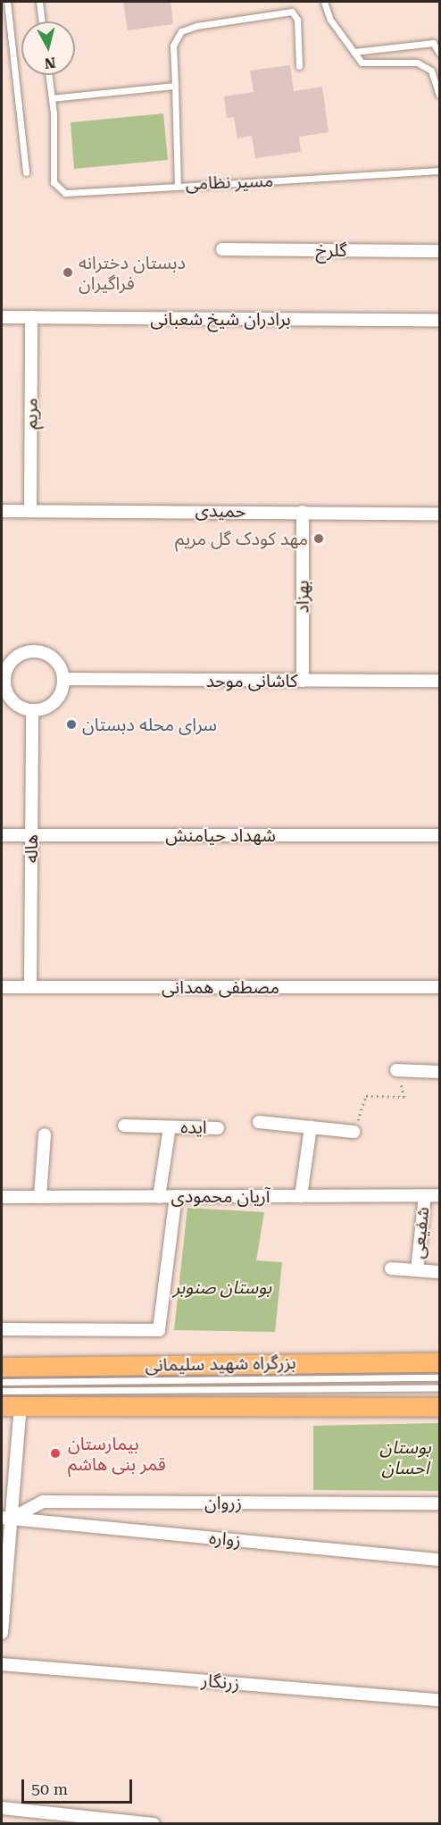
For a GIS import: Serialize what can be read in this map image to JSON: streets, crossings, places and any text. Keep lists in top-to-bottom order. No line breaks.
{"streets":{"highway":["بزرگراه شهید سلیمانی"],"street":["گلرخ","برادران شیخ شعبانی","مریم","حمیدی","بهزاد","کاشانی موحد","شهداد حیامنش","هاله","مصطفی همدانی","ایده","آریان محمودی","شفیعی","زروان","زواره","زرنگار"],"lane":["مسیر نظامی"]},"crossings":[["برادران شیخ شعبانی","مریم"],["مریم","حمیدی"],["حمیدی","بهزاد"],["بهزاد","کاشانی موحد"],["کاشانی موحد","هاله"],["شهداد حیامنش","هاله"],["هاله","مصطفی همدانی"],["ایده","آریان محمودی"],["آریان محمودی","شفیعی"],["زروان","زواره"]],"parks":["بوستان صنوبر","بوستان احسان"],"places":["دبستان دخترانه فراگیران","مهد کودک گل مریم","سرای محله دبستان","بیمارستان قمر بنی هاشم"],"scale_bar":"50 m","north":"bottom"}
